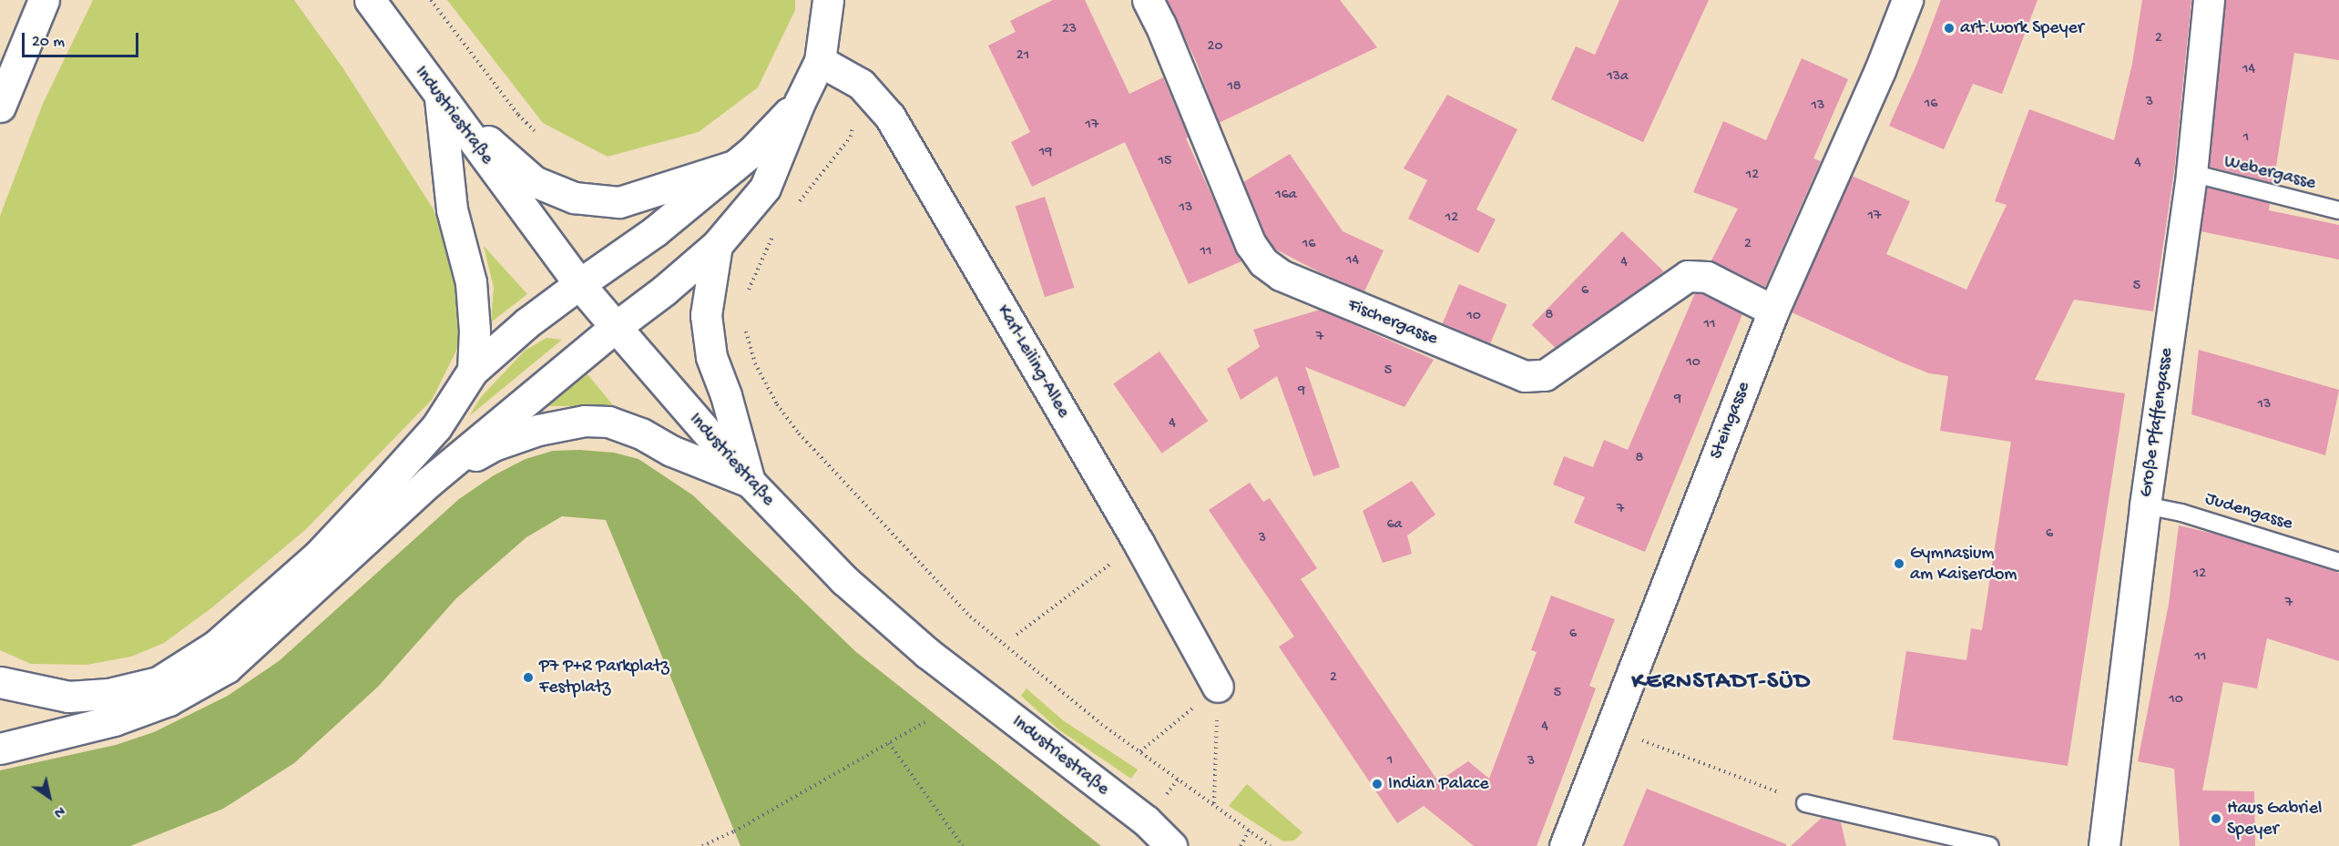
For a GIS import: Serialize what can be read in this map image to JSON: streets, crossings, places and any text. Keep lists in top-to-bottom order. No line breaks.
{"streets":{"street":["Industriestraße","Fischergasse","Karl-Leiling-Allee","Steingasse","Große Pfaffengasse"],"lane":["Webergasse","Judengasse"]},"crossings":[["Webergasse","Große Pfaffengasse"],["Fischergasse","Steingasse"],["Große Pfaffengasse","Judengasse"]],"districts":["KERNSTADT-SÜD"],"places":["art.work Speyer","Gymnasium am Kaiserdom","P7 P+R Parkplatz Festplatz","Indian Palace","Haus Gabriel Speyer"],"house_numbers":["23","2","20","21","14","13a","18","3","16","13","17","1","19","15","4","12","16a","13","17","12","16","2","11","14","4","5","6","8","10","11","7","10","5","9","9","13","4","8","7","6a","6","3","12","7","6","11","2","5","10","4","1","3"],"scale_bar":"20 m","north":"bottom right"}
